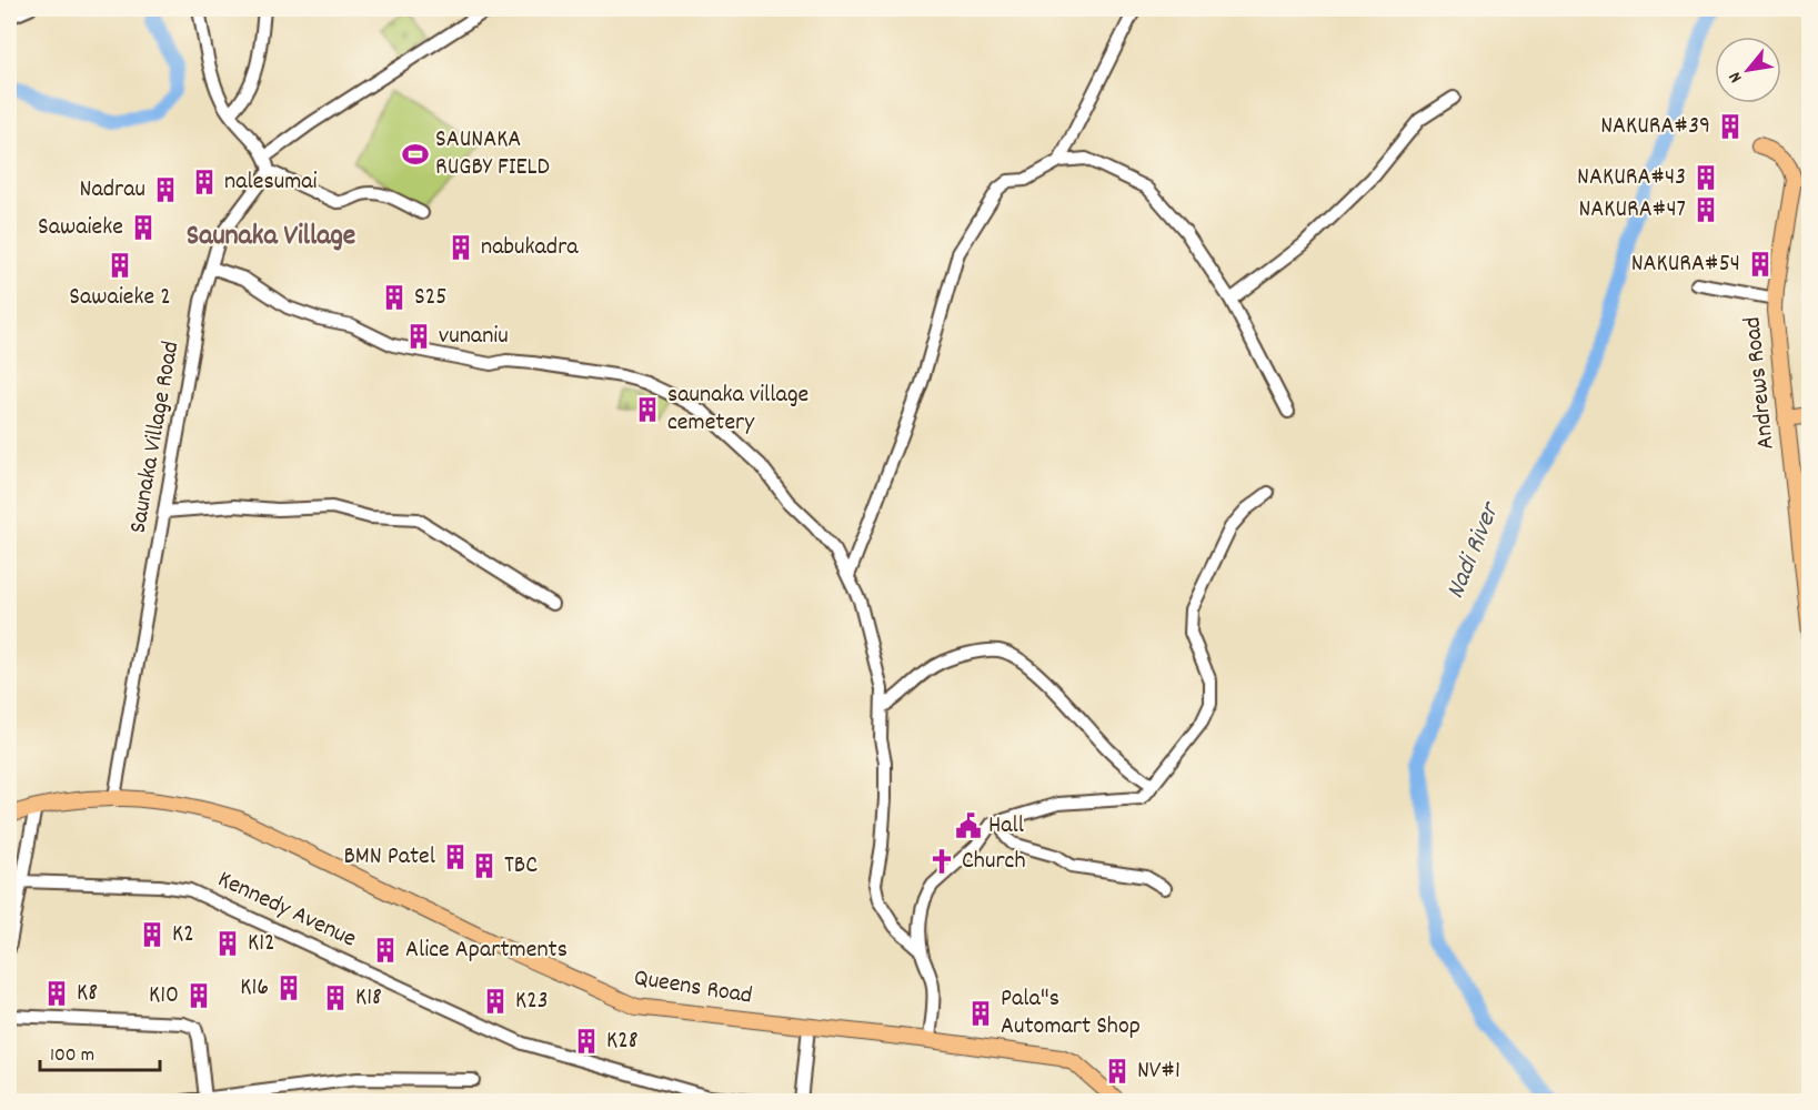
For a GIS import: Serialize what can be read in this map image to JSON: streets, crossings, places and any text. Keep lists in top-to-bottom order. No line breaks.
{"streets":{"main road":["Andrews Road","Queens Road"],"street":["Saunaka Village Road","Kennedy Avenue"]},"crossings":[["Saunaka Village Road","Queens Road"]],"districts":["Saunaka Village"],"water":["Nadi River"],"places":{"building":["NAKURA#39","NAKURA#43","nalesumai","Nadrau","NAKURA#47","Sawaieke","nabukadra","NAKURA#54","Sawaieke 2","S25","vunaniu","saunaka village cemetery","BMN Patel","TBC","K2","K12","Alice Apartments","K16","K8","K10","K18","K23","Pala\"s Automart Shop","K28","NV#1"],"sports":["SAUNAKA RUGBY FIELD"],"public building":["Hall"],"church":["Church"]},"scale_bar":"100 m","north":"bottom left"}
